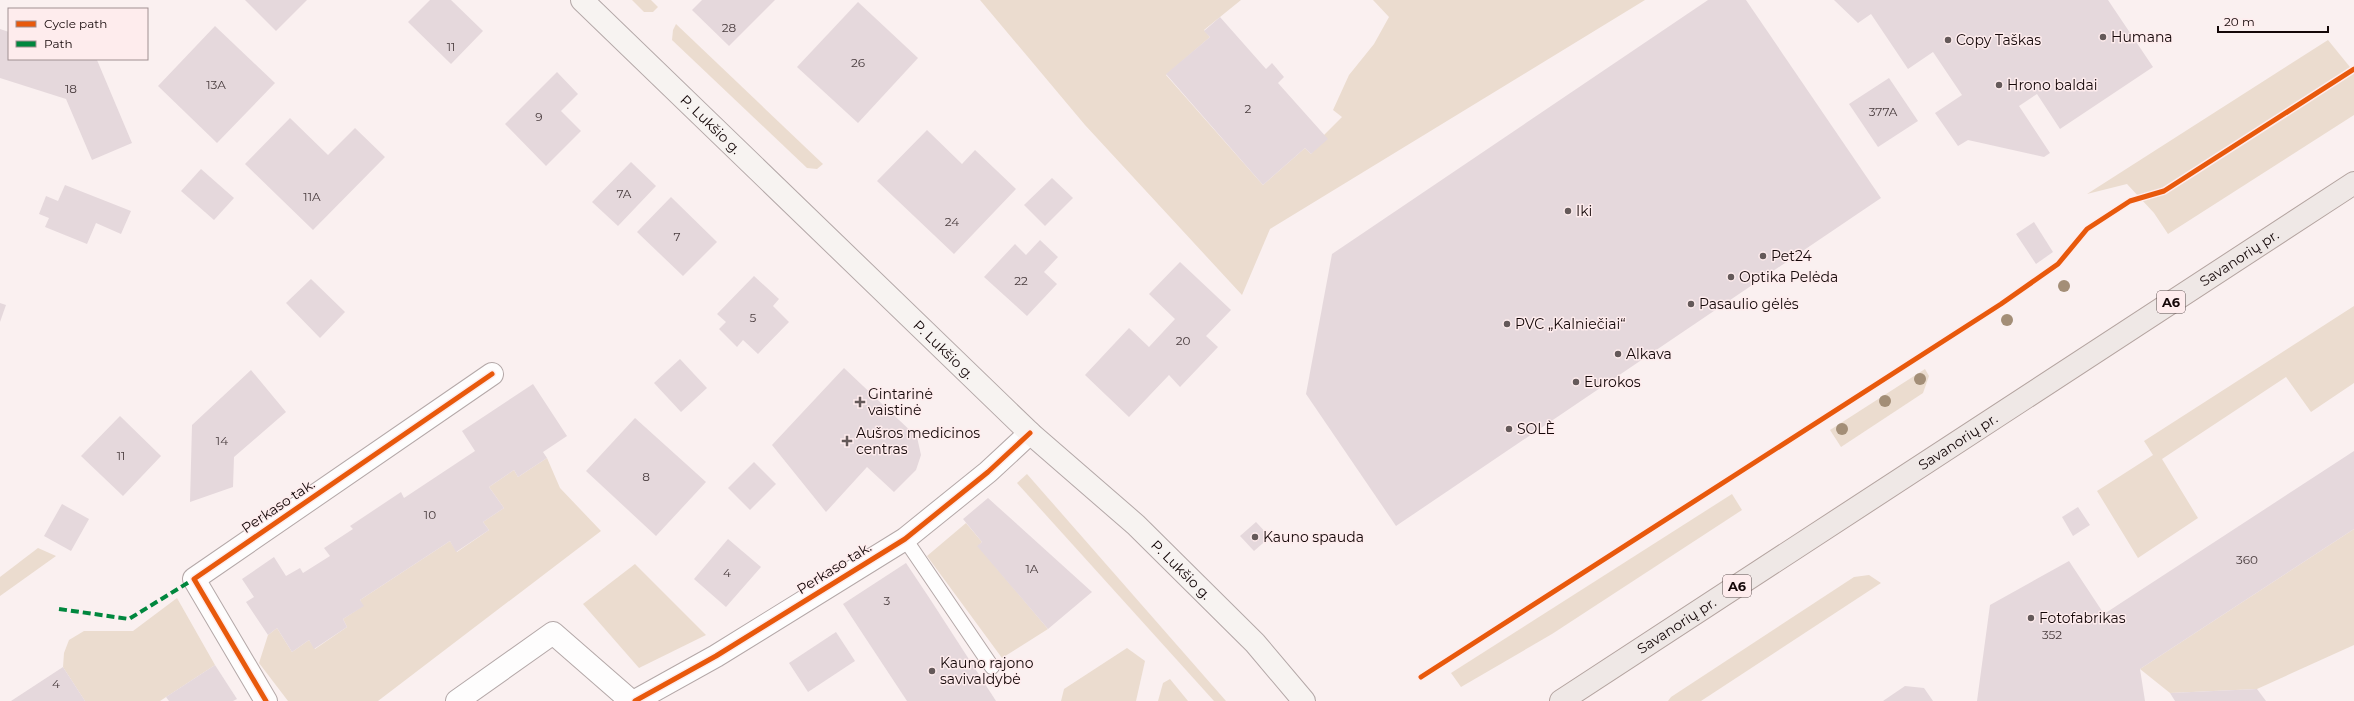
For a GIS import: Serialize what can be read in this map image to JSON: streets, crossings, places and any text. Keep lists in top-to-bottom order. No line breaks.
{"streets":{"main road":["P. Lukšio g.","Savanorių pr.","A6"],"street":["Perkaso tak."]},"crossings":[["P. Lukšio g.","Perkaso tak."]],"places":{"other":["Humana","Copy Taškas","Hrono baldai","Iki","Pet24","Optika Pelėda","Pasaulio gėlės","PVC „Kalniečiai“","Alkava","Eurokos","SOLÈ","Kauno spauda","Fotofabrikas","Kauno rajono savivaldybė"],"health":["Gintarinė vaistinė","Aušros medicinos centras"]},"house_numbers":["28","11","26","13A","18","2","377A","9","7A","11A","24","7","22","5","20","14","11","8","10","360","1A","4","3","352","4"],"legend":["Cycle path","Path"],"scale_bar":"20 m"}
